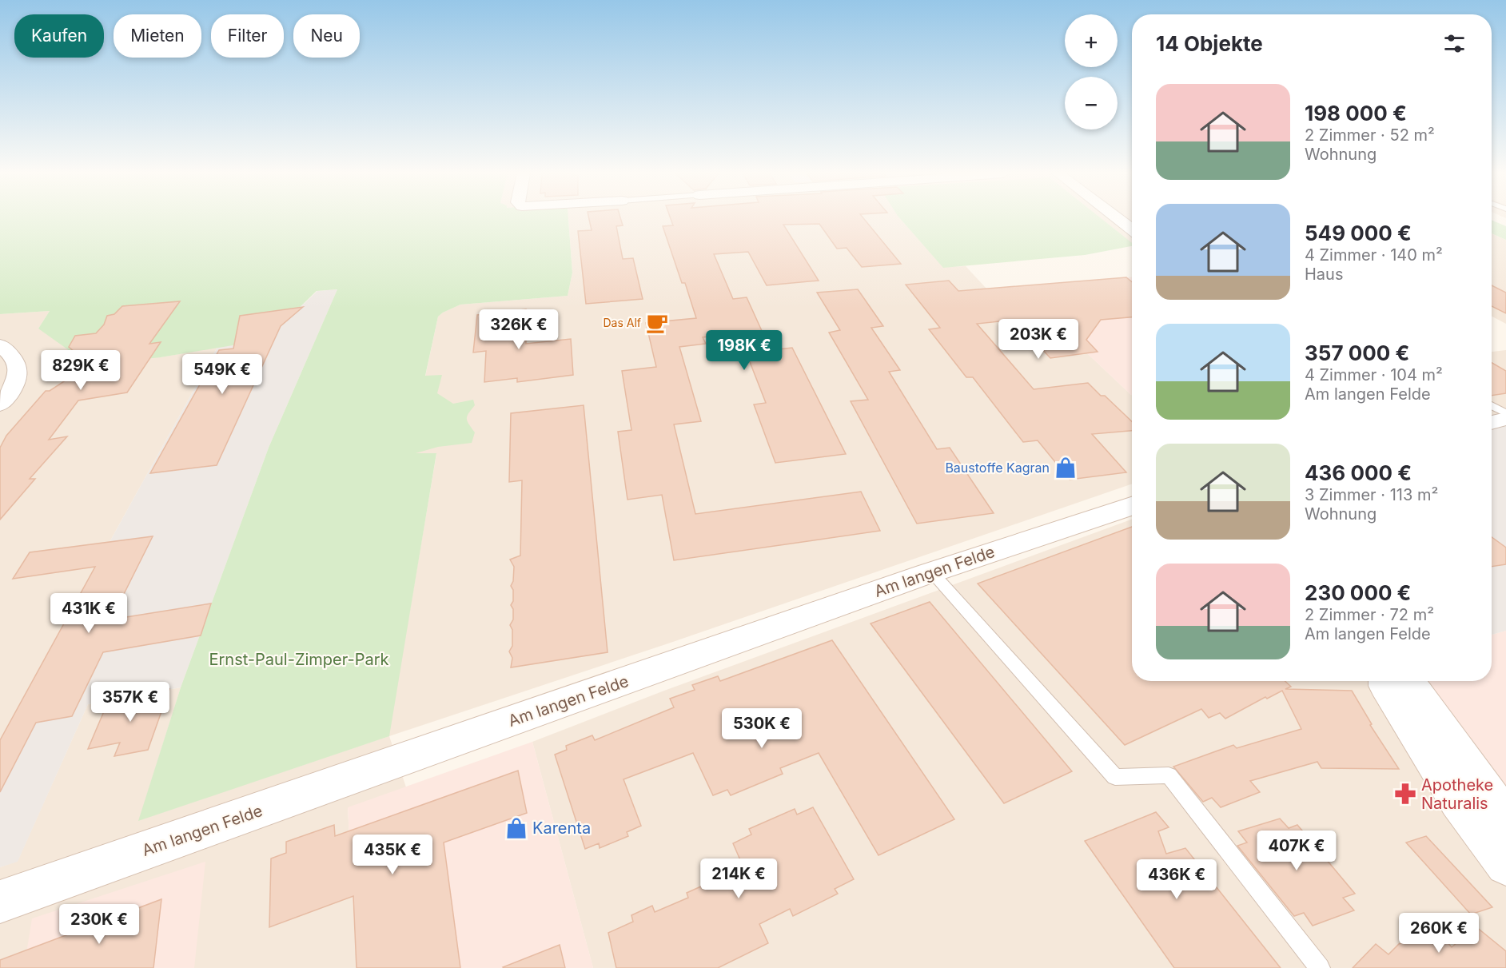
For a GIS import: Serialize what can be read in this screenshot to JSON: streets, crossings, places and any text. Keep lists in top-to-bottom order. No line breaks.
{"streets":{"street":["Am langen Felde"]},"parks":["Ernst-Paul-Zimper-Park"],"places":{"cafe":["Das Alf"],"shop":["Baustoffe Kagran","Karenta"],"pharmacy":["Apotheke Naturalis"]},"page":{"map_buttons":["+","−"],"chip":["Kaufen","Mieten","Filter","Neu"],"heading":"14 Objekte","list":[{"name":"198 000 €","note":"2 Zimmer · 52 m² · Wohnung"},{"name":"549 000 €","note":"4 Zimmer · 140 m² · Haus"},{"name":"357 000 €","note":"4 Zimmer · 104 m² · Am langen Felde"},{"name":"436 000 €","note":"3 Zimmer · 113 m² · Wohnung"},{"name":"230 000 €","note":"2 Zimmer · 72 m² · Am langen Felde"}],"price":["326K €","203K €","198K €","829K €","549K €","431K €","357K €","530K €","407K €","435K €","214K €","436K €","230K €","260K €"]}}
